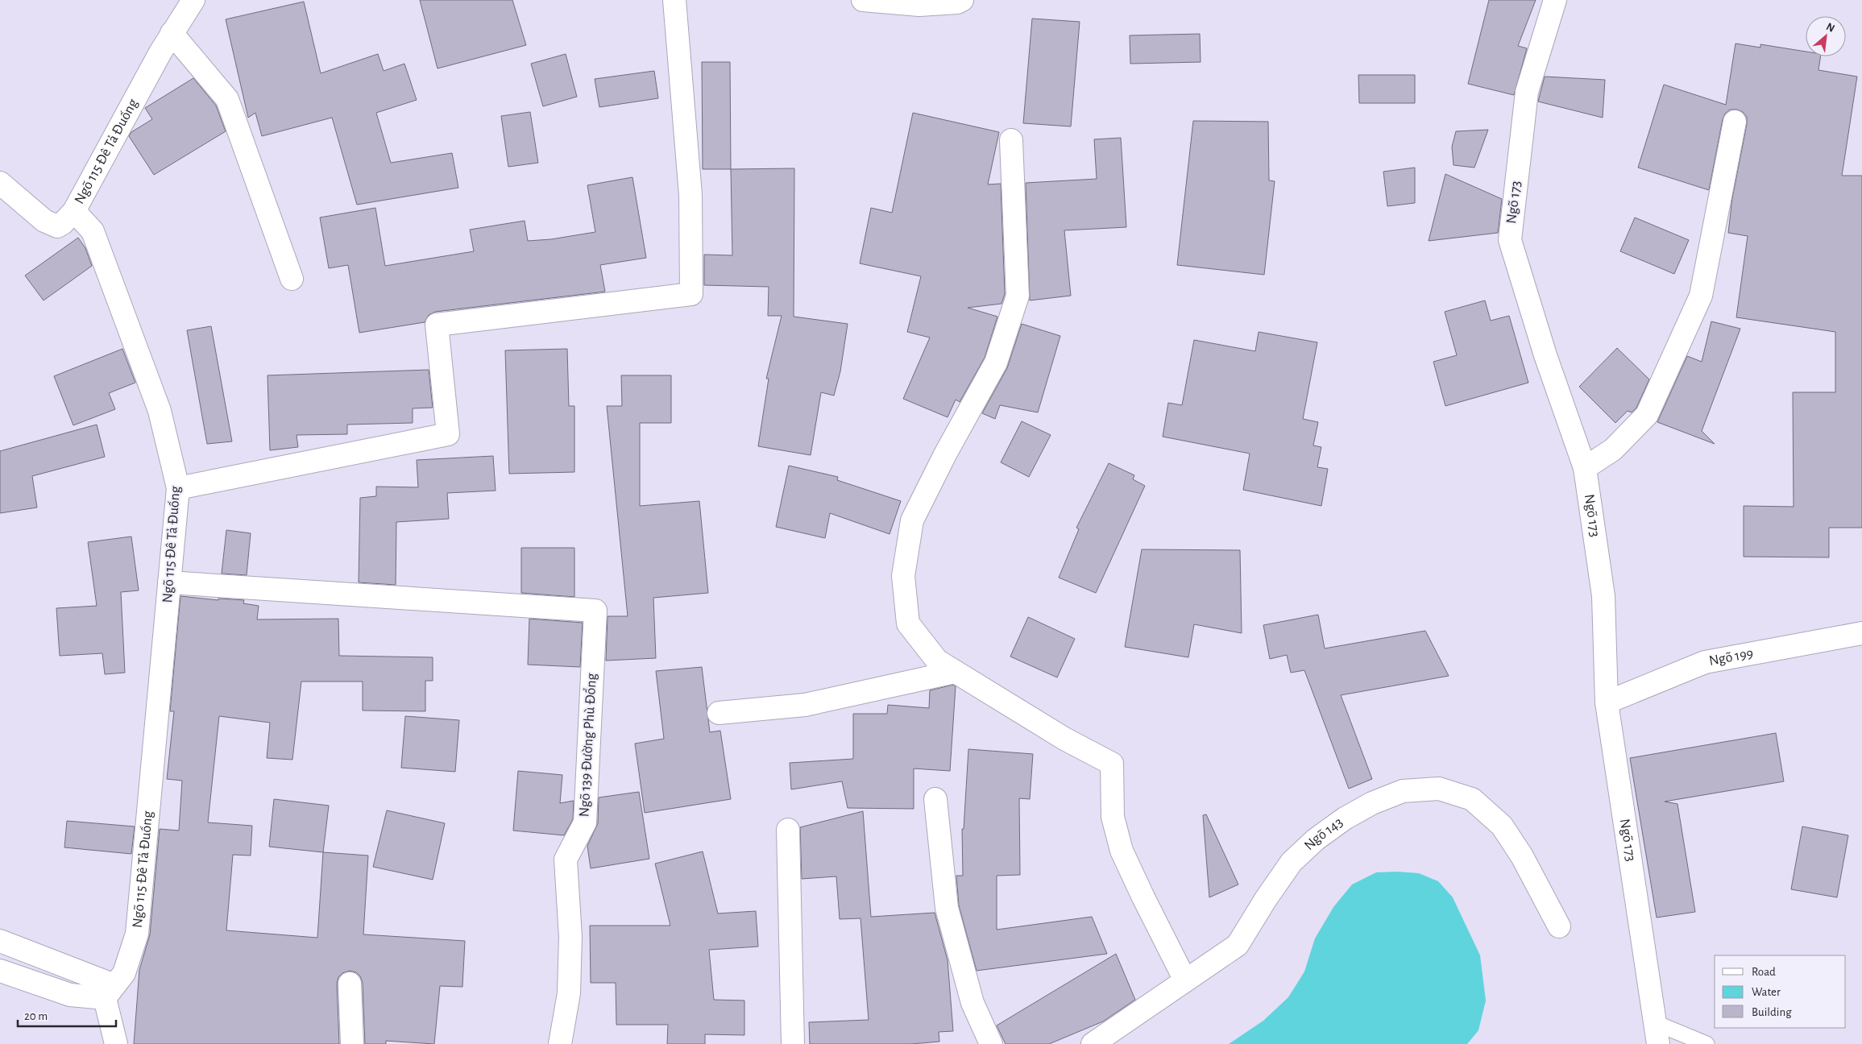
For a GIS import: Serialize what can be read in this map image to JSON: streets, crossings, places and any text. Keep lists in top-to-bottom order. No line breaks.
{"streets":{"street":["Ngõ 115 Đê Tả Đuống","Ngõ 173","Ngõ 199","Ngõ 139 Đường Phù Đổng","Ngõ 143"]},"crossings":[["Ngõ 115 Đê Tả Đuống","Ngõ 139 Đường Phù Đổng"],["Ngõ 173","Ngõ 199"]],"legend":["Road","Water","Building"],"scale_bar":"20 m","north":"top right"}
